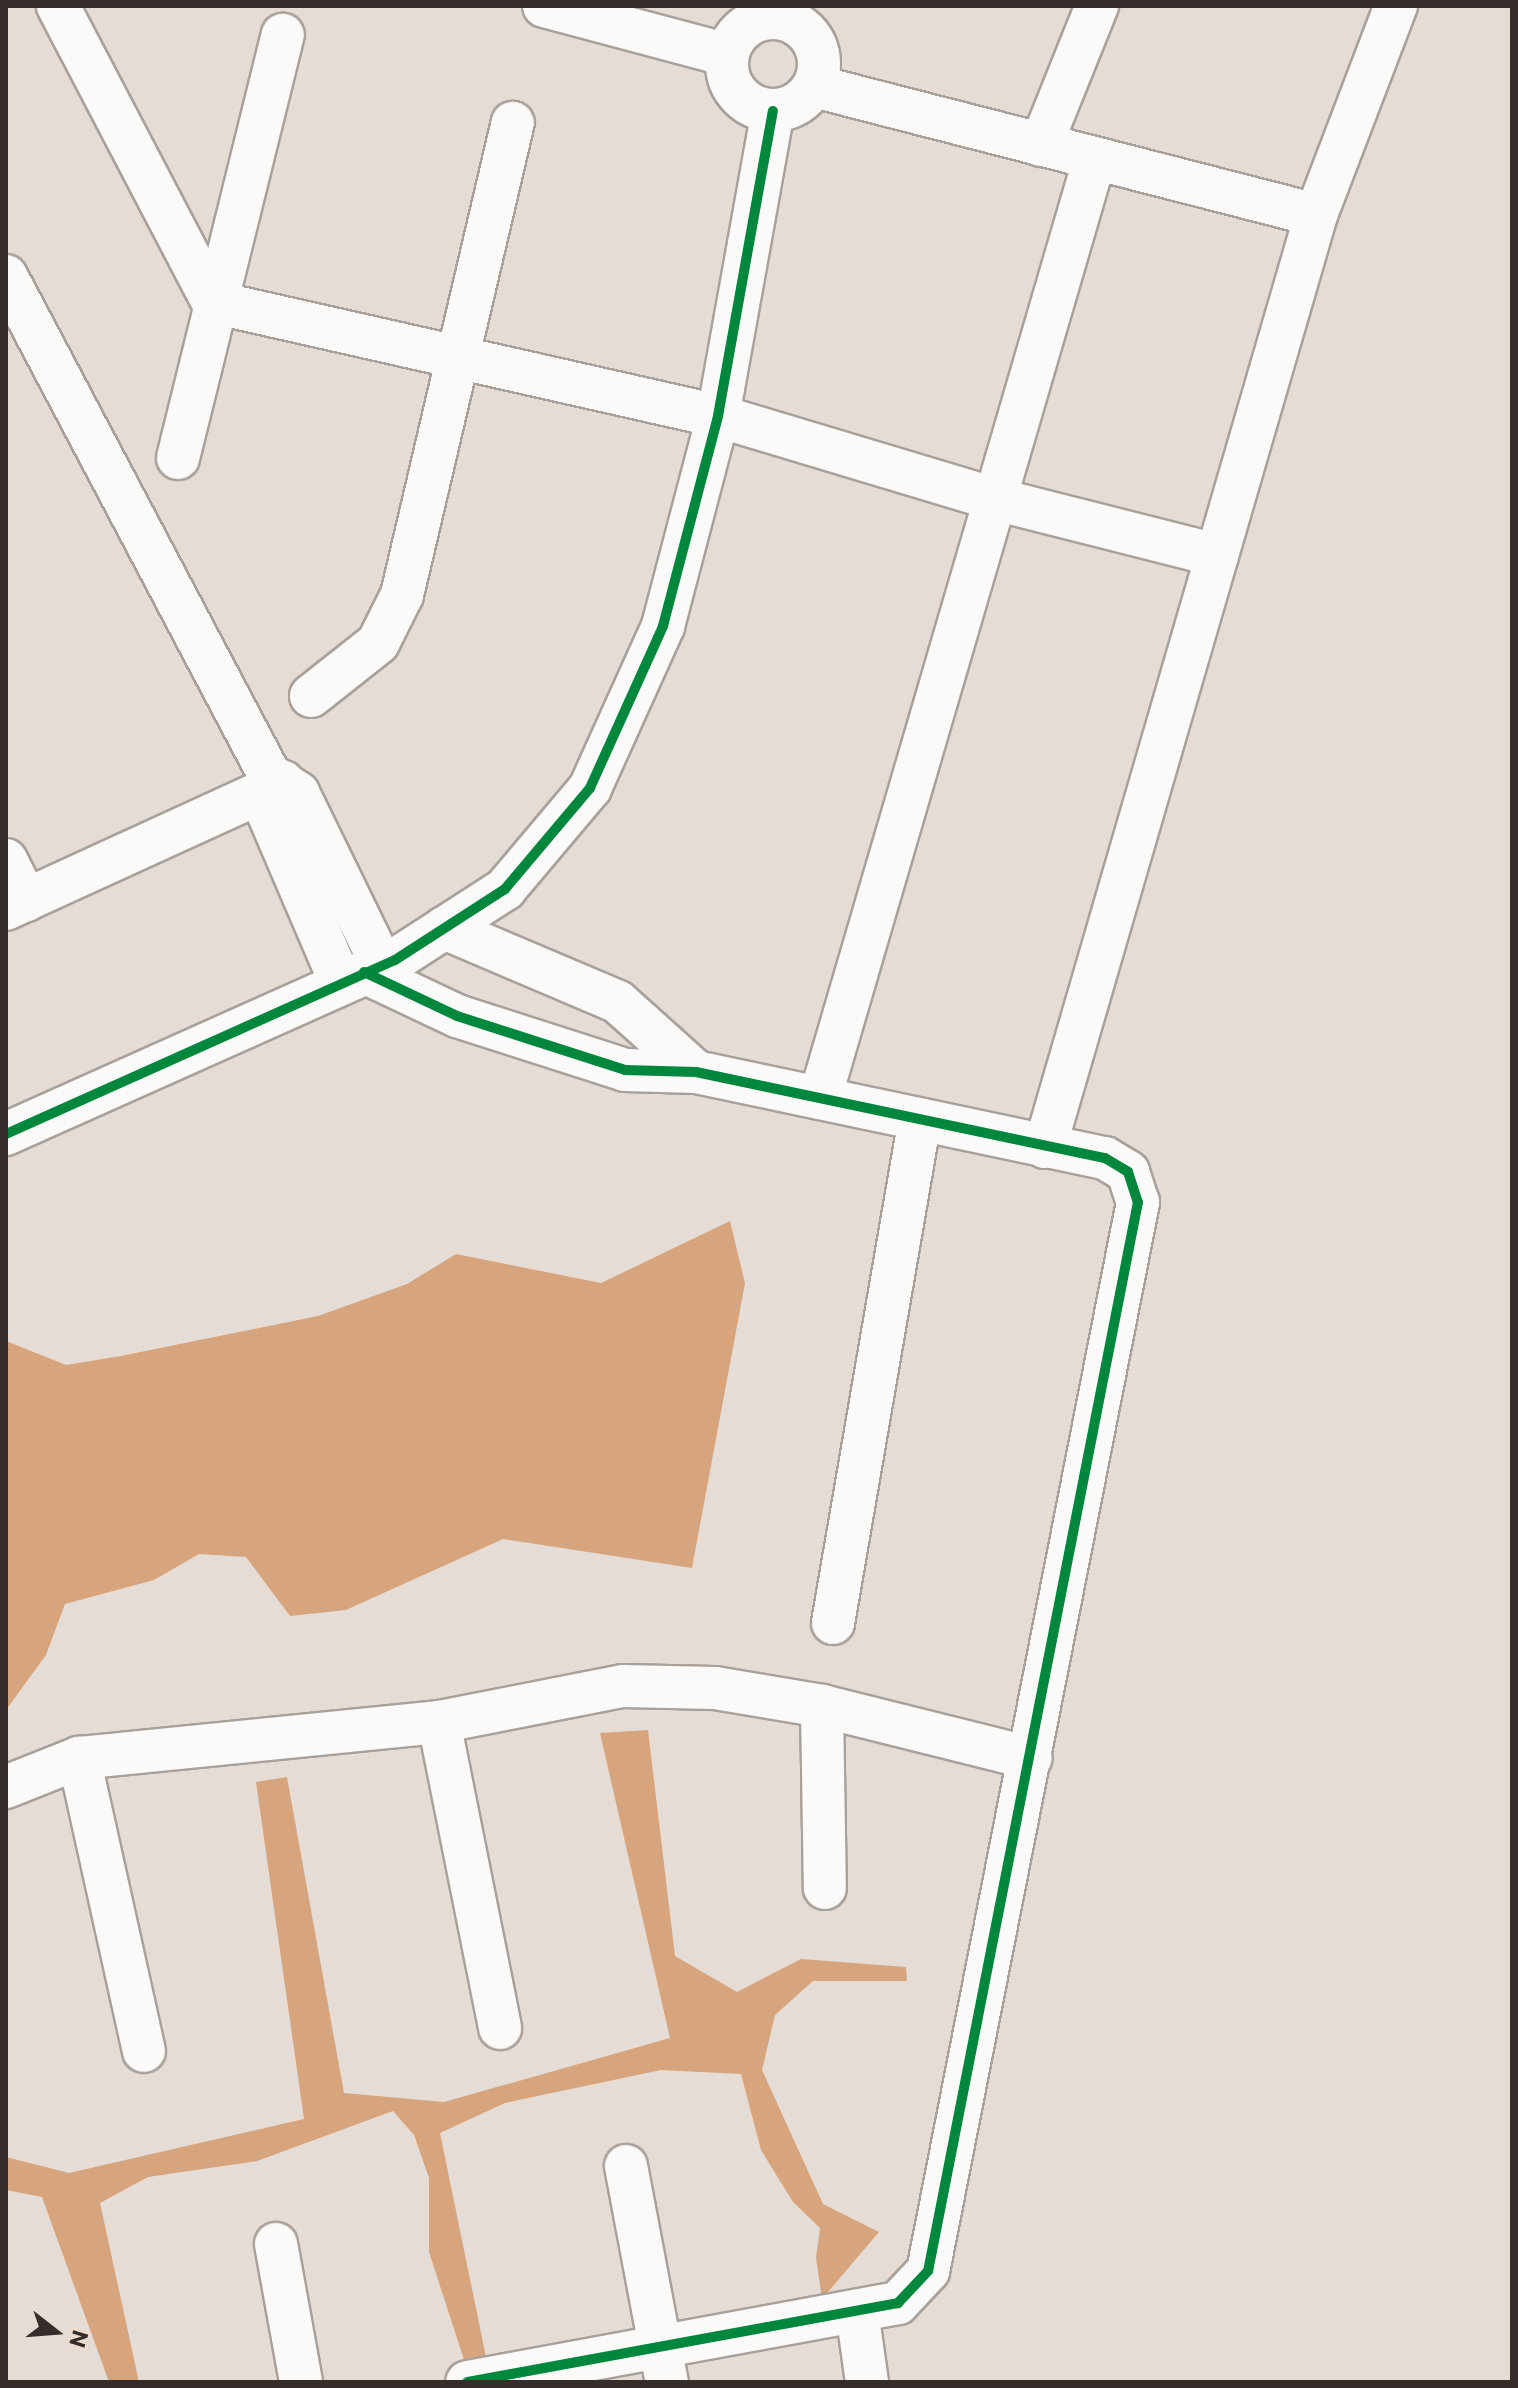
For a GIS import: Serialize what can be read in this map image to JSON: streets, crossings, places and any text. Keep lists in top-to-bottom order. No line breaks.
{"north":"right"}
